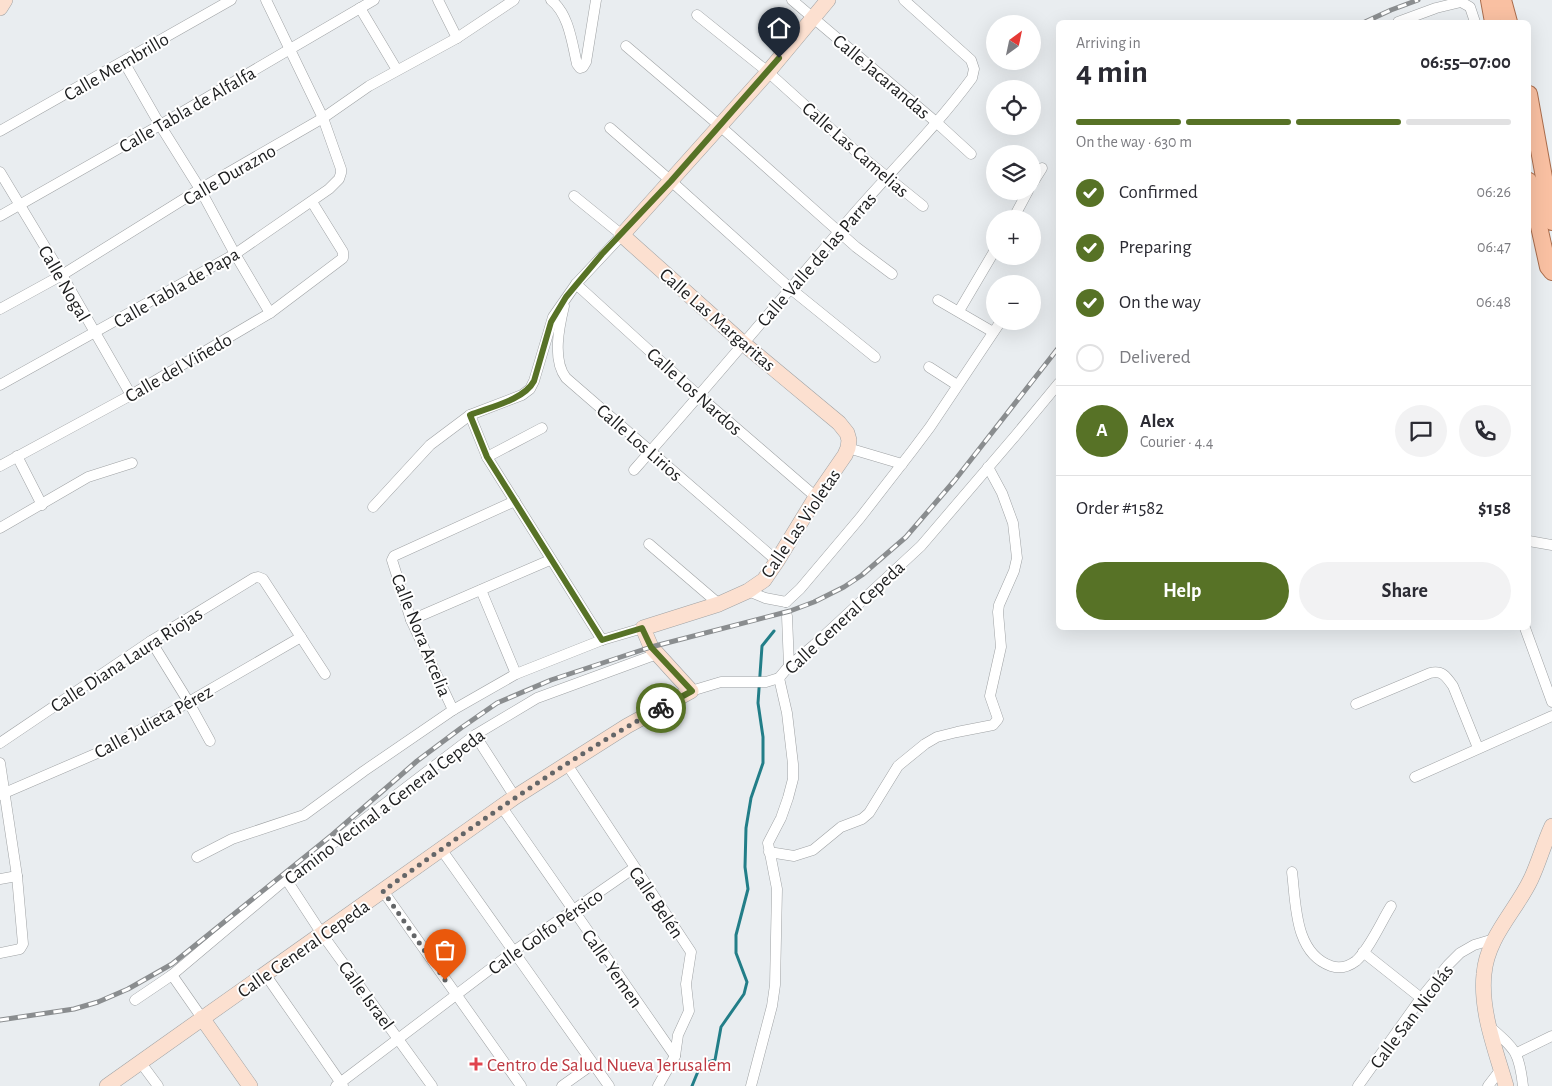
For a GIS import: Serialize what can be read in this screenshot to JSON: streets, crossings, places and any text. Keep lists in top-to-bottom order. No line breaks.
{"streets":{"street":["Calle Membrillo","Calle Jacarandas","Calle Tabla de Alfalfa","Calle Las Camelias","Calle Durazno","Calle Valle de las Parras","Calle Nogal","Calle Tabla de Papa","Calle Las Margaritas","Calle del Viñedo","Calle Los Nardos","Calle Los Lirios","Calle Las Violetas","Calle General Cepeda","Calle Nora Arcelia","Calle Diana Laura Riojas","Calle Julieta Pérez","Camino Vecinal a General Cepeda","Calle Belén","Calle Golfo Pérsico","Calle Yemen","Calle Israel","Calle San Nicolás"]},"crossings":[["Calle Jacarandas","Calle Valle de las Parras"],["Calle Tabla de Alfalfa","Calle Nogal"],["Calle Las Camelias","Calle Valle de las Parras"],["Calle Durazno","Calle Nogal"],["Calle Durazno","Calle Tabla de Papa"],["Calle Valle de las Parras","Calle Las Margaritas"],["Calle Valle de las Parras","Calle Los Nardos"],["Calle Valle de las Parras","Calle Los Lirios"],["Calle Nogal","Calle Tabla de Papa"],["Calle Nogal","Calle del Viñedo"],["Calle Tabla de Papa","Calle del Viñedo"],["Calle Las Margaritas","Calle Las Violetas"],["Calle Los Nardos","Calle Las Violetas"],["Calle Los Lirios","Calle Las Violetas"],["Calle Las Violetas","Camino Vecinal a General Cepeda"],["Calle General Cepeda","Calle Belén"],["Calle General Cepeda","Calle Yemen"],["Calle General Cepeda","Calle Israel"],["Calle Nora Arcelia","Camino Vecinal a General Cepeda"],["Calle Diana Laura Riojas","Calle Julieta Pérez"],["Camino Vecinal a General Cepeda","Calle Israel"],["Calle Belén","Calle Golfo Pérsico"],["Calle Belén","Calle Yemen"],["Calle Golfo Pérsico","Calle Yemen"],["Calle Golfo Pérsico","Calle Israel"]],"places":{"health":["Centro de Salud Nueva Jerusalem"]},"north":"top right","page":{"map_buttons":["+","−"],"heading":["4 min","Arriving in","06:55–07:00"],"panel":["Alex","Courier · 4.4","Order #1582","$158"],"bar":"On the way · 630 m","list":[["Confirmed","06:26"],["Preparing","06:47"],["On the way","06:48"],"Delivered"],"round":"A","buttons":["Help","Share"]}}
